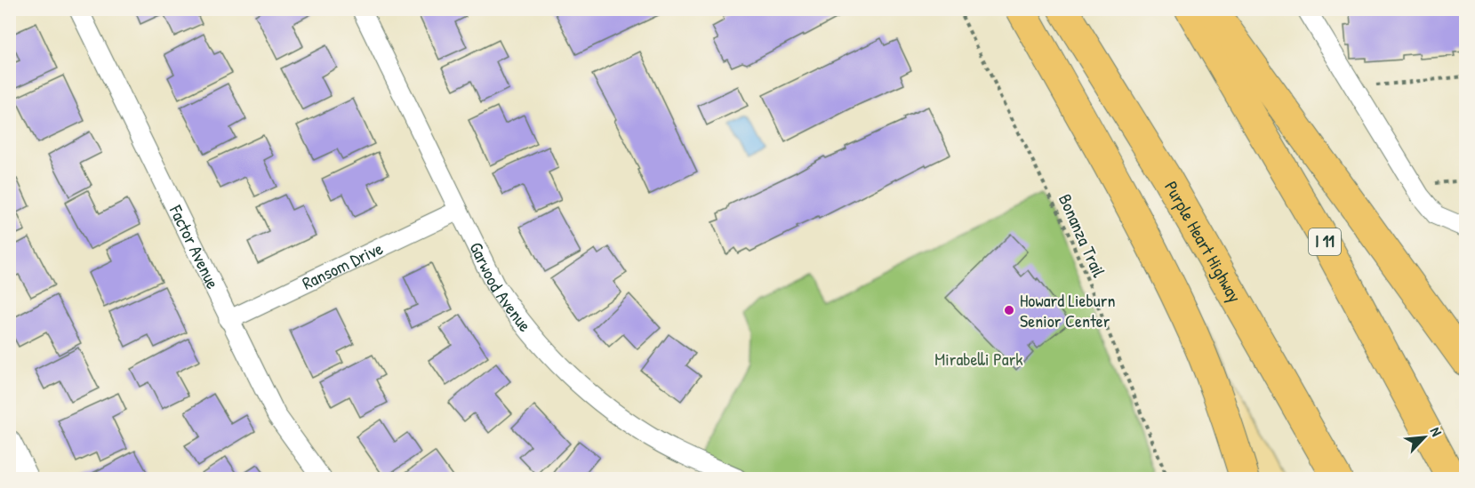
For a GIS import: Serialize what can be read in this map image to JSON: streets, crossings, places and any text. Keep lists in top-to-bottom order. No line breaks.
{"streets":{"highway":["Purple Heart Highway","I 11"],"street":["Factor Avenue","Ransom Drive","Garwood Avenue"],"path":["Bonanza Trail"]},"crossings":[["Factor Avenue","Ransom Drive"],["Ransom Drive","Garwood Avenue"]],"parks":["Mirabelli Park"],"places":["Howard Lieburn Senior Center"],"north":"top right"}
